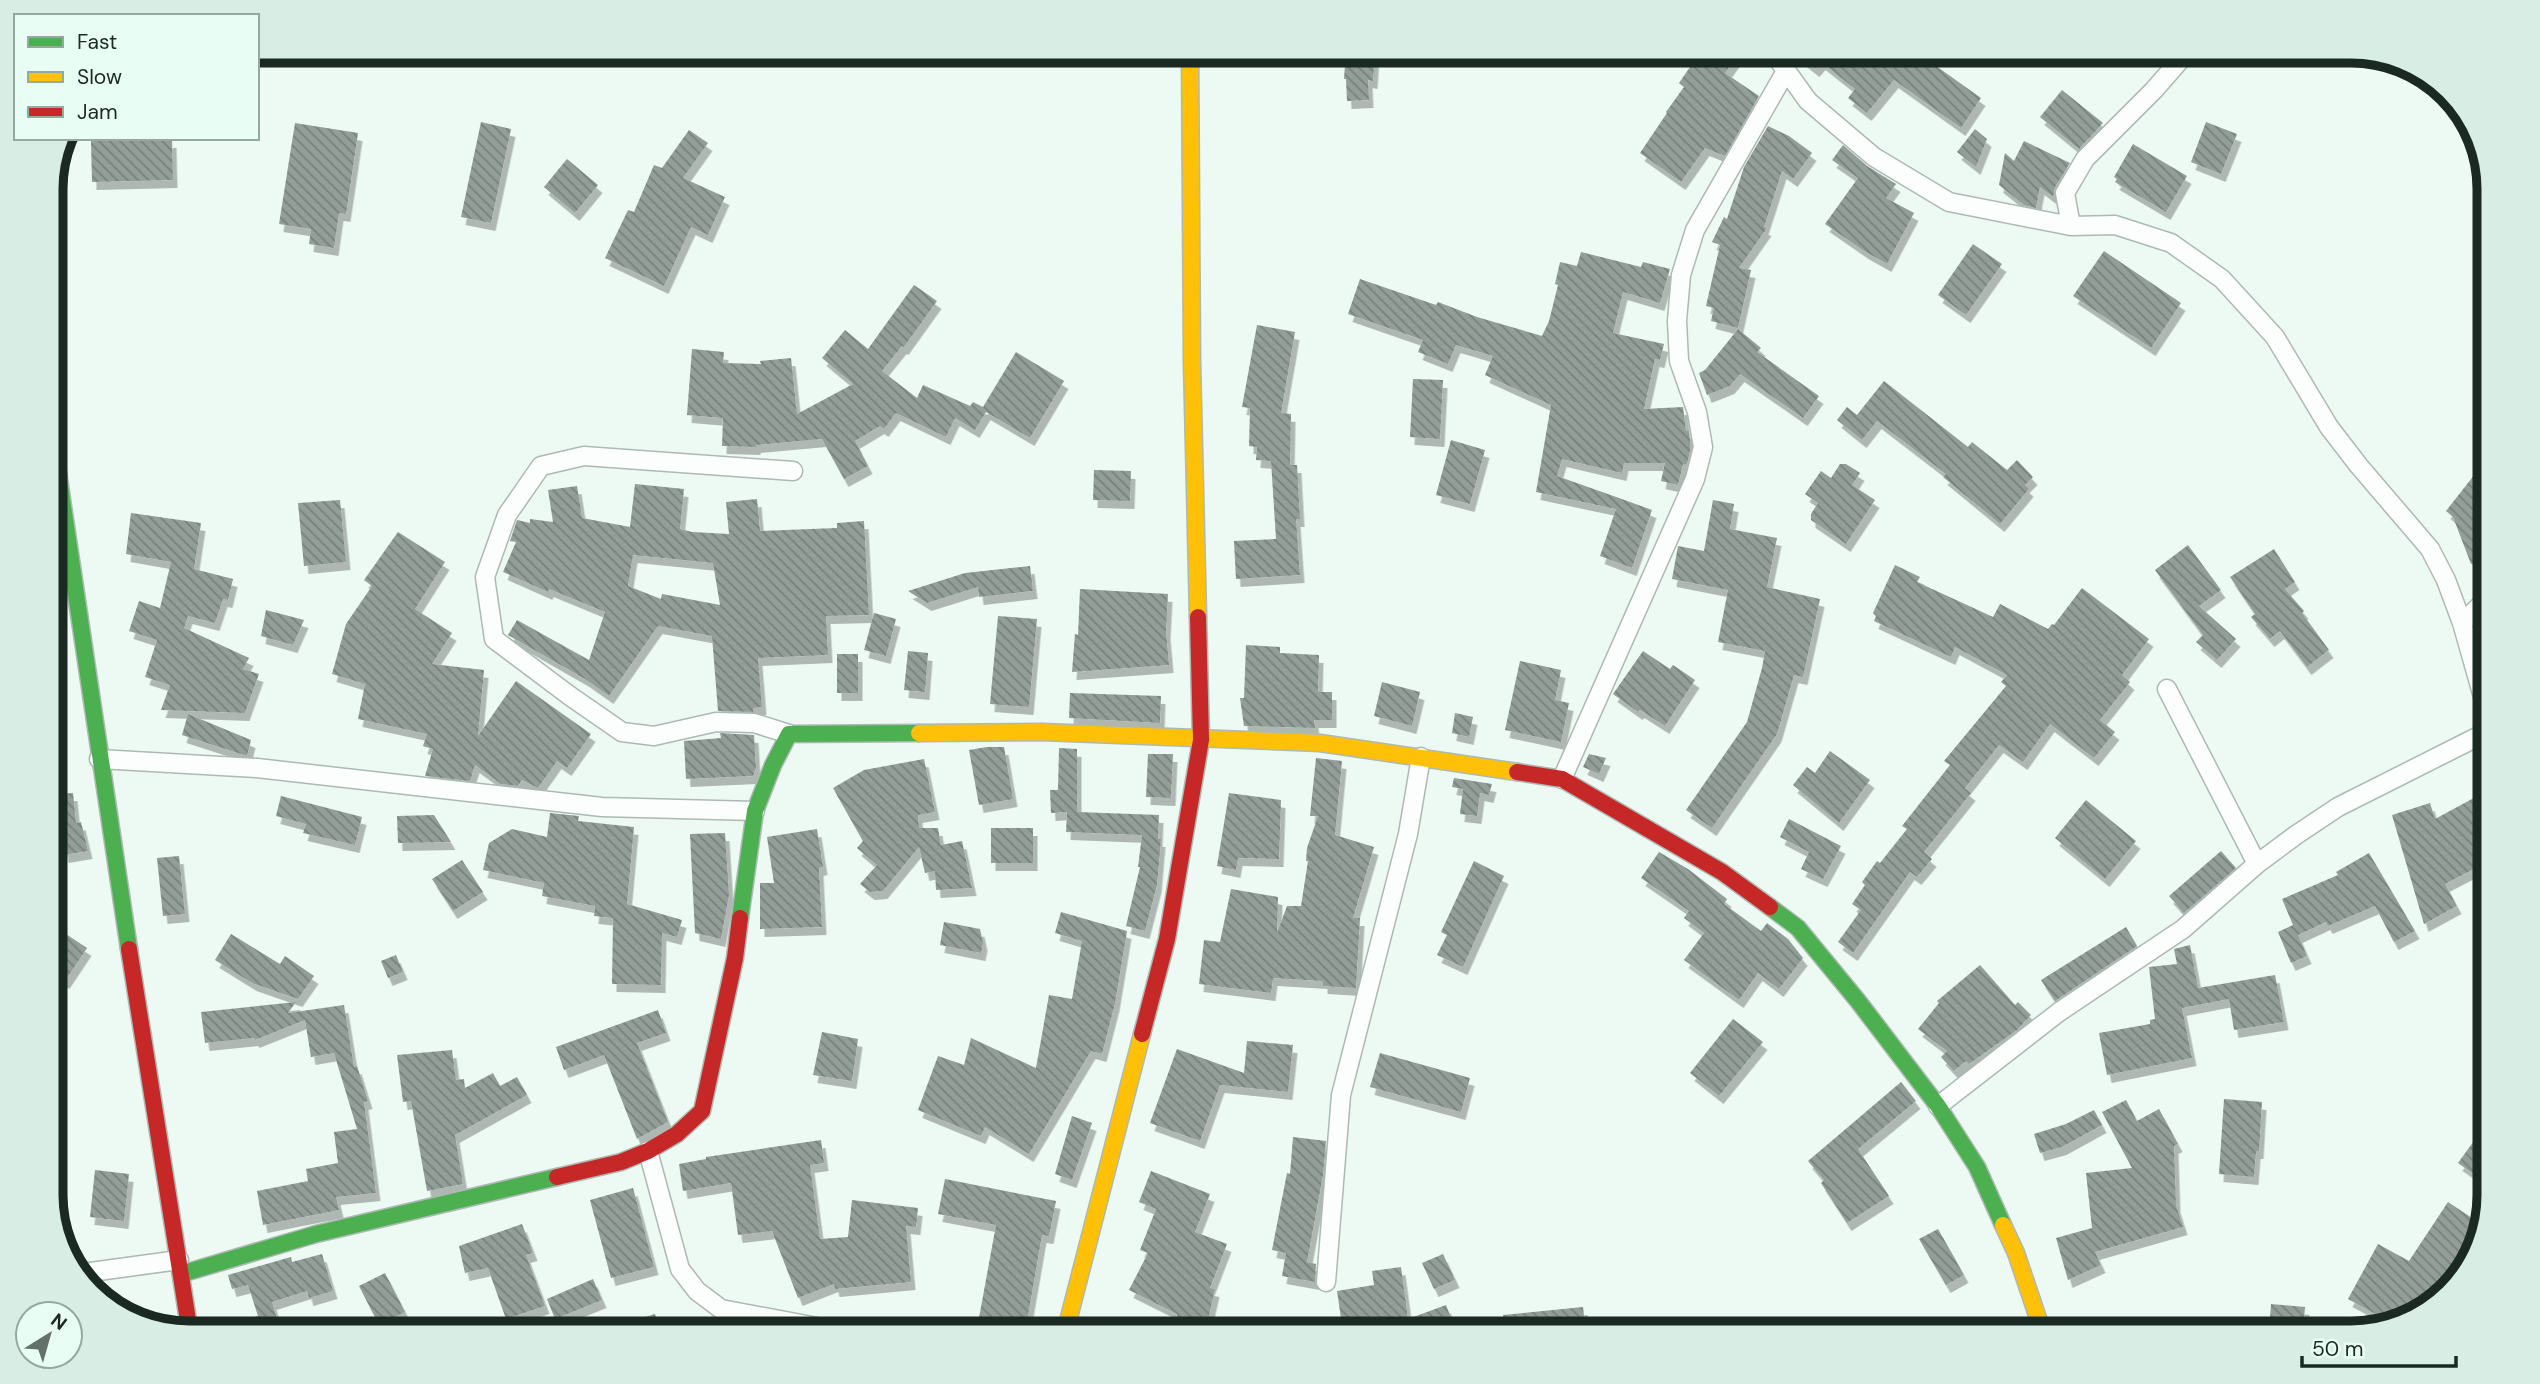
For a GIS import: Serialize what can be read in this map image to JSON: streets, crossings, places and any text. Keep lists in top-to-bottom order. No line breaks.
{"legend":["Fast","Slow","Jam"],"scale_bar":"50 m","north":"top right"}
